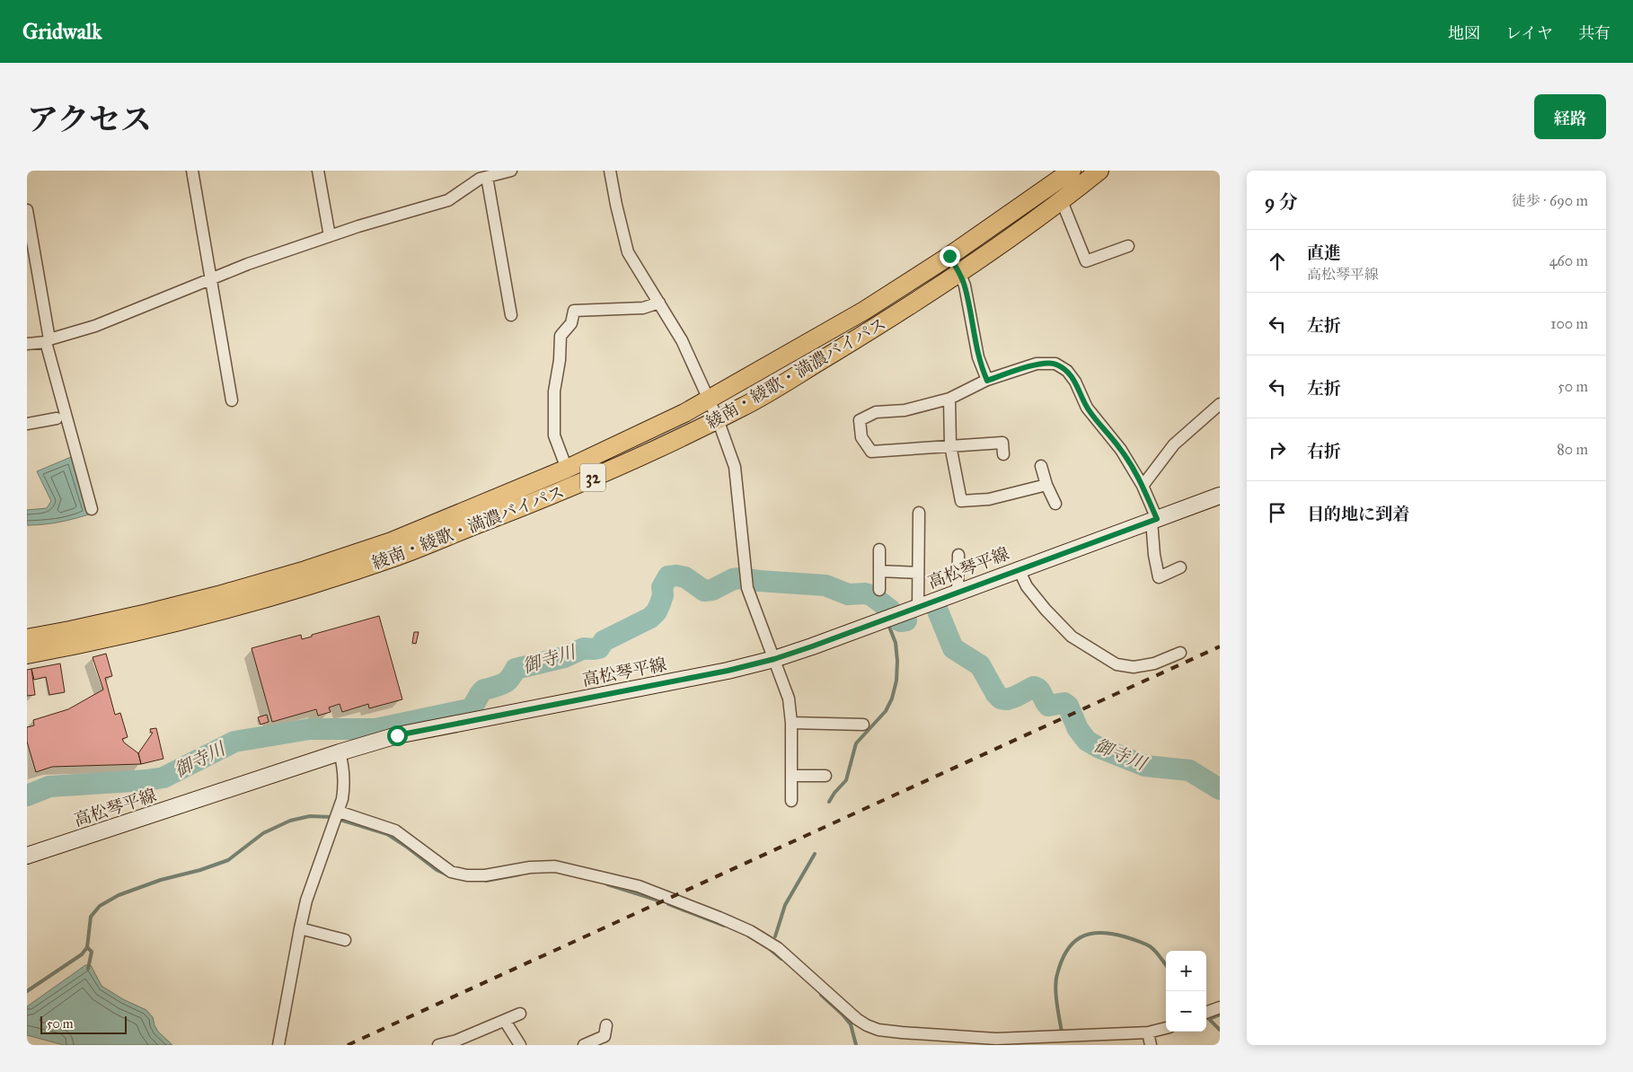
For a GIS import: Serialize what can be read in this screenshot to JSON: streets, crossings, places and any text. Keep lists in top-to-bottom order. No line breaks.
{"streets":{"highway":["綾南・綾歌・満濃バイパス","32"],"main road":["高松琴平線"]},"water":["御寺川"],"scale_bar":"50 m","page":{"header":"Gridwalk","nav":["地図","レイヤ","共有"],"title":"アクセス","buttons":"経路","heading":["9 分","徒歩 · 690 m"],"list":[["直進","高松琴平線","460 m"],["左折","100 m"],["左折","50 m"],["右折","80 m"],"目的地に到着"],"map_buttons":["+","−"],"scale":"50 m"}}
